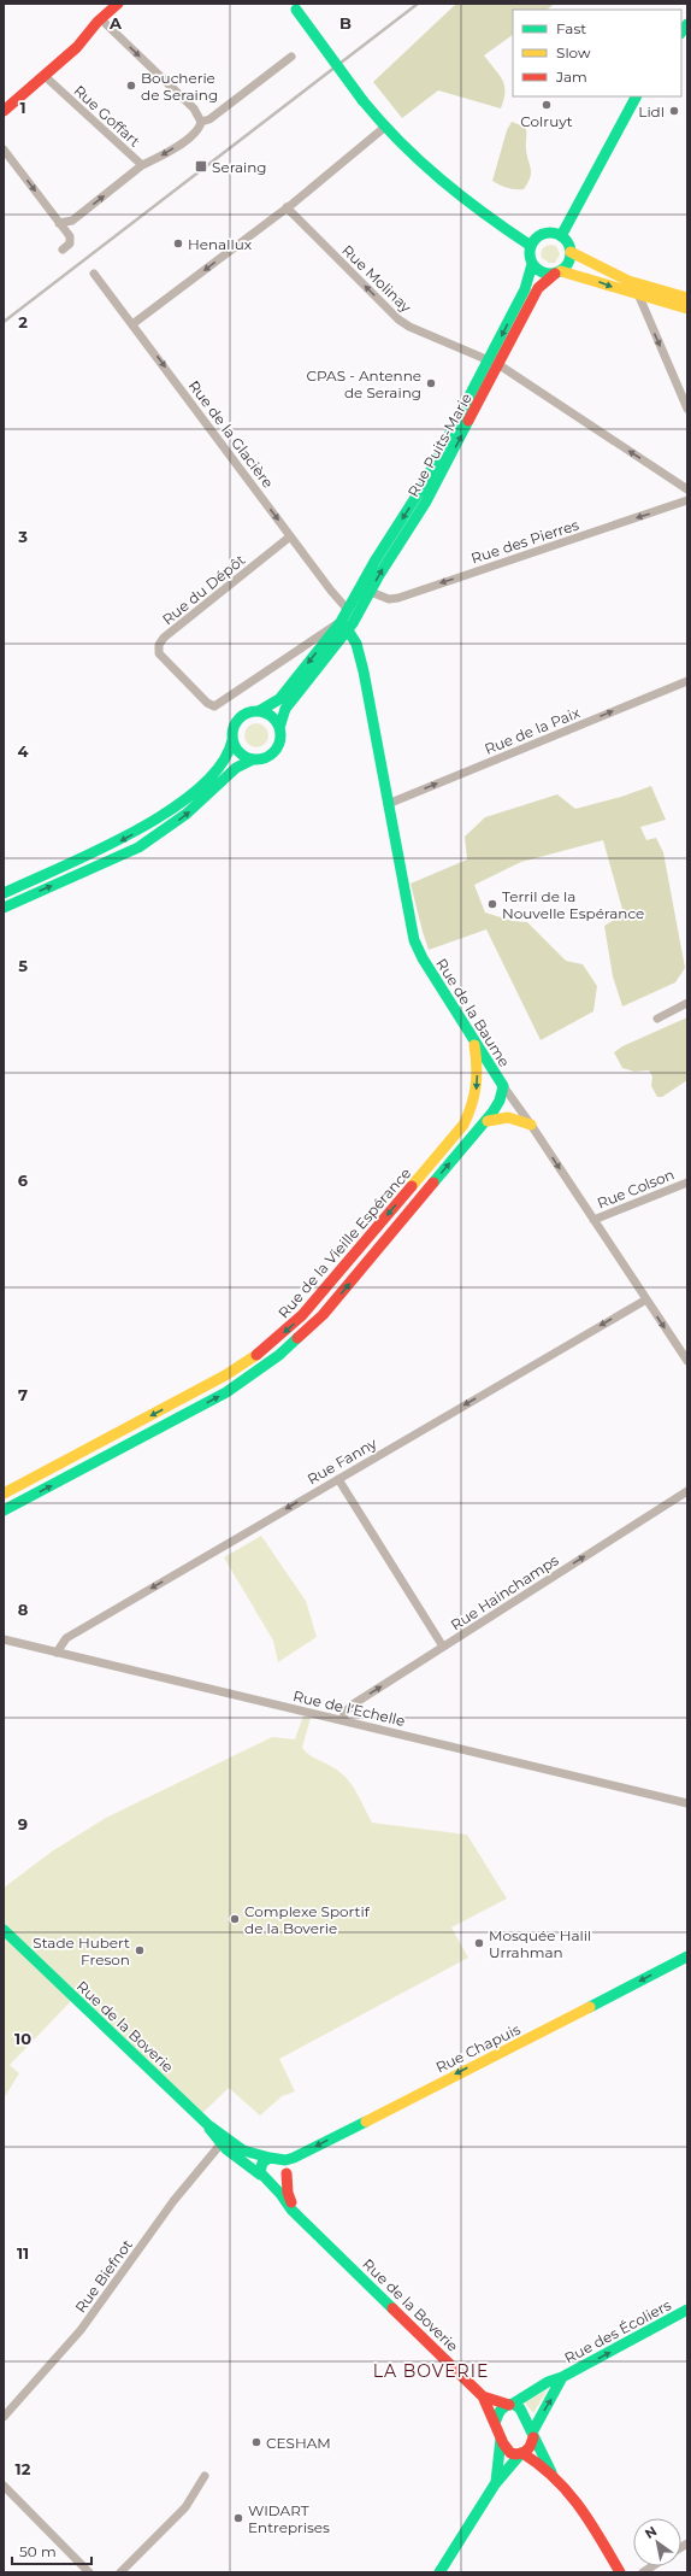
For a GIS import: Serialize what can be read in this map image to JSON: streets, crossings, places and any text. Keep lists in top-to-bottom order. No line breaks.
{"streets":{"street":["Rue Goffart","Rue Molinay","Rue de la Glacière","Rue Puits-Marie","Rue des Pierres","Rue du Dépôt","Rue de la Paix","Rue de la Baume","Rue Colson","Rue de la Vieille Espérance","Rue Fanny","Rue Hainchamps","Rue de l'Echelle","Rue de la Boverie","Rue Chapuis","Rue Biefnot","Rue des Écoliers"]},"crossings":[["Rue Molinay","Rue Puits-Marie"],["Rue de la Glacière","Rue Puits-Marie"],["Rue de la Glacière","Rue du Dépôt"],["Rue Puits-Marie","Rue des Pierres"],["Rue Puits-Marie","Rue du Dépôt"],["Rue Puits-Marie","Rue de la Baume"],["Rue de la Paix","Rue de la Baume"],["Rue de la Baume","Rue Colson"],["Rue de la Baume","Rue de la Vieille Espérance"],["Rue de la Baume","Rue Fanny"],["Rue Fanny","Rue de l'Echelle"],["Rue Hainchamps","Rue de l'Echelle"],["Rue de la Boverie","Rue Chapuis"],["Rue de la Boverie","Rue Biefnot"],["Rue de la Boverie","Rue des Écoliers"]],"one_way":["Rue Molinay","Rue de la Glacière","Rue des Pierres","Rue de la Paix","Rue Fanny","Rue Hainchamps","Rue Chapuis"],"districts":["LA BOVERIE"],"places":{"other":["Boucherie de Seraing","Colruyt","Lidl","Henallux","CPAS - Antenne de Seraing","Terril de la Nouvelle Espérance","Complexe Sportif de la Boverie","Mosquée Halil Urrahman","Stade Hubert Freson","CESHAM","WIDART Entreprises"],"transit":["Seraing"]},"legend":["Fast","Slow","Jam"],"scale_bar":"50 m","north":"top left","grid":{"columns":["A","B"],"rows":["1","2","3","4","5","6","7","8","9","10","11","12"]}}
